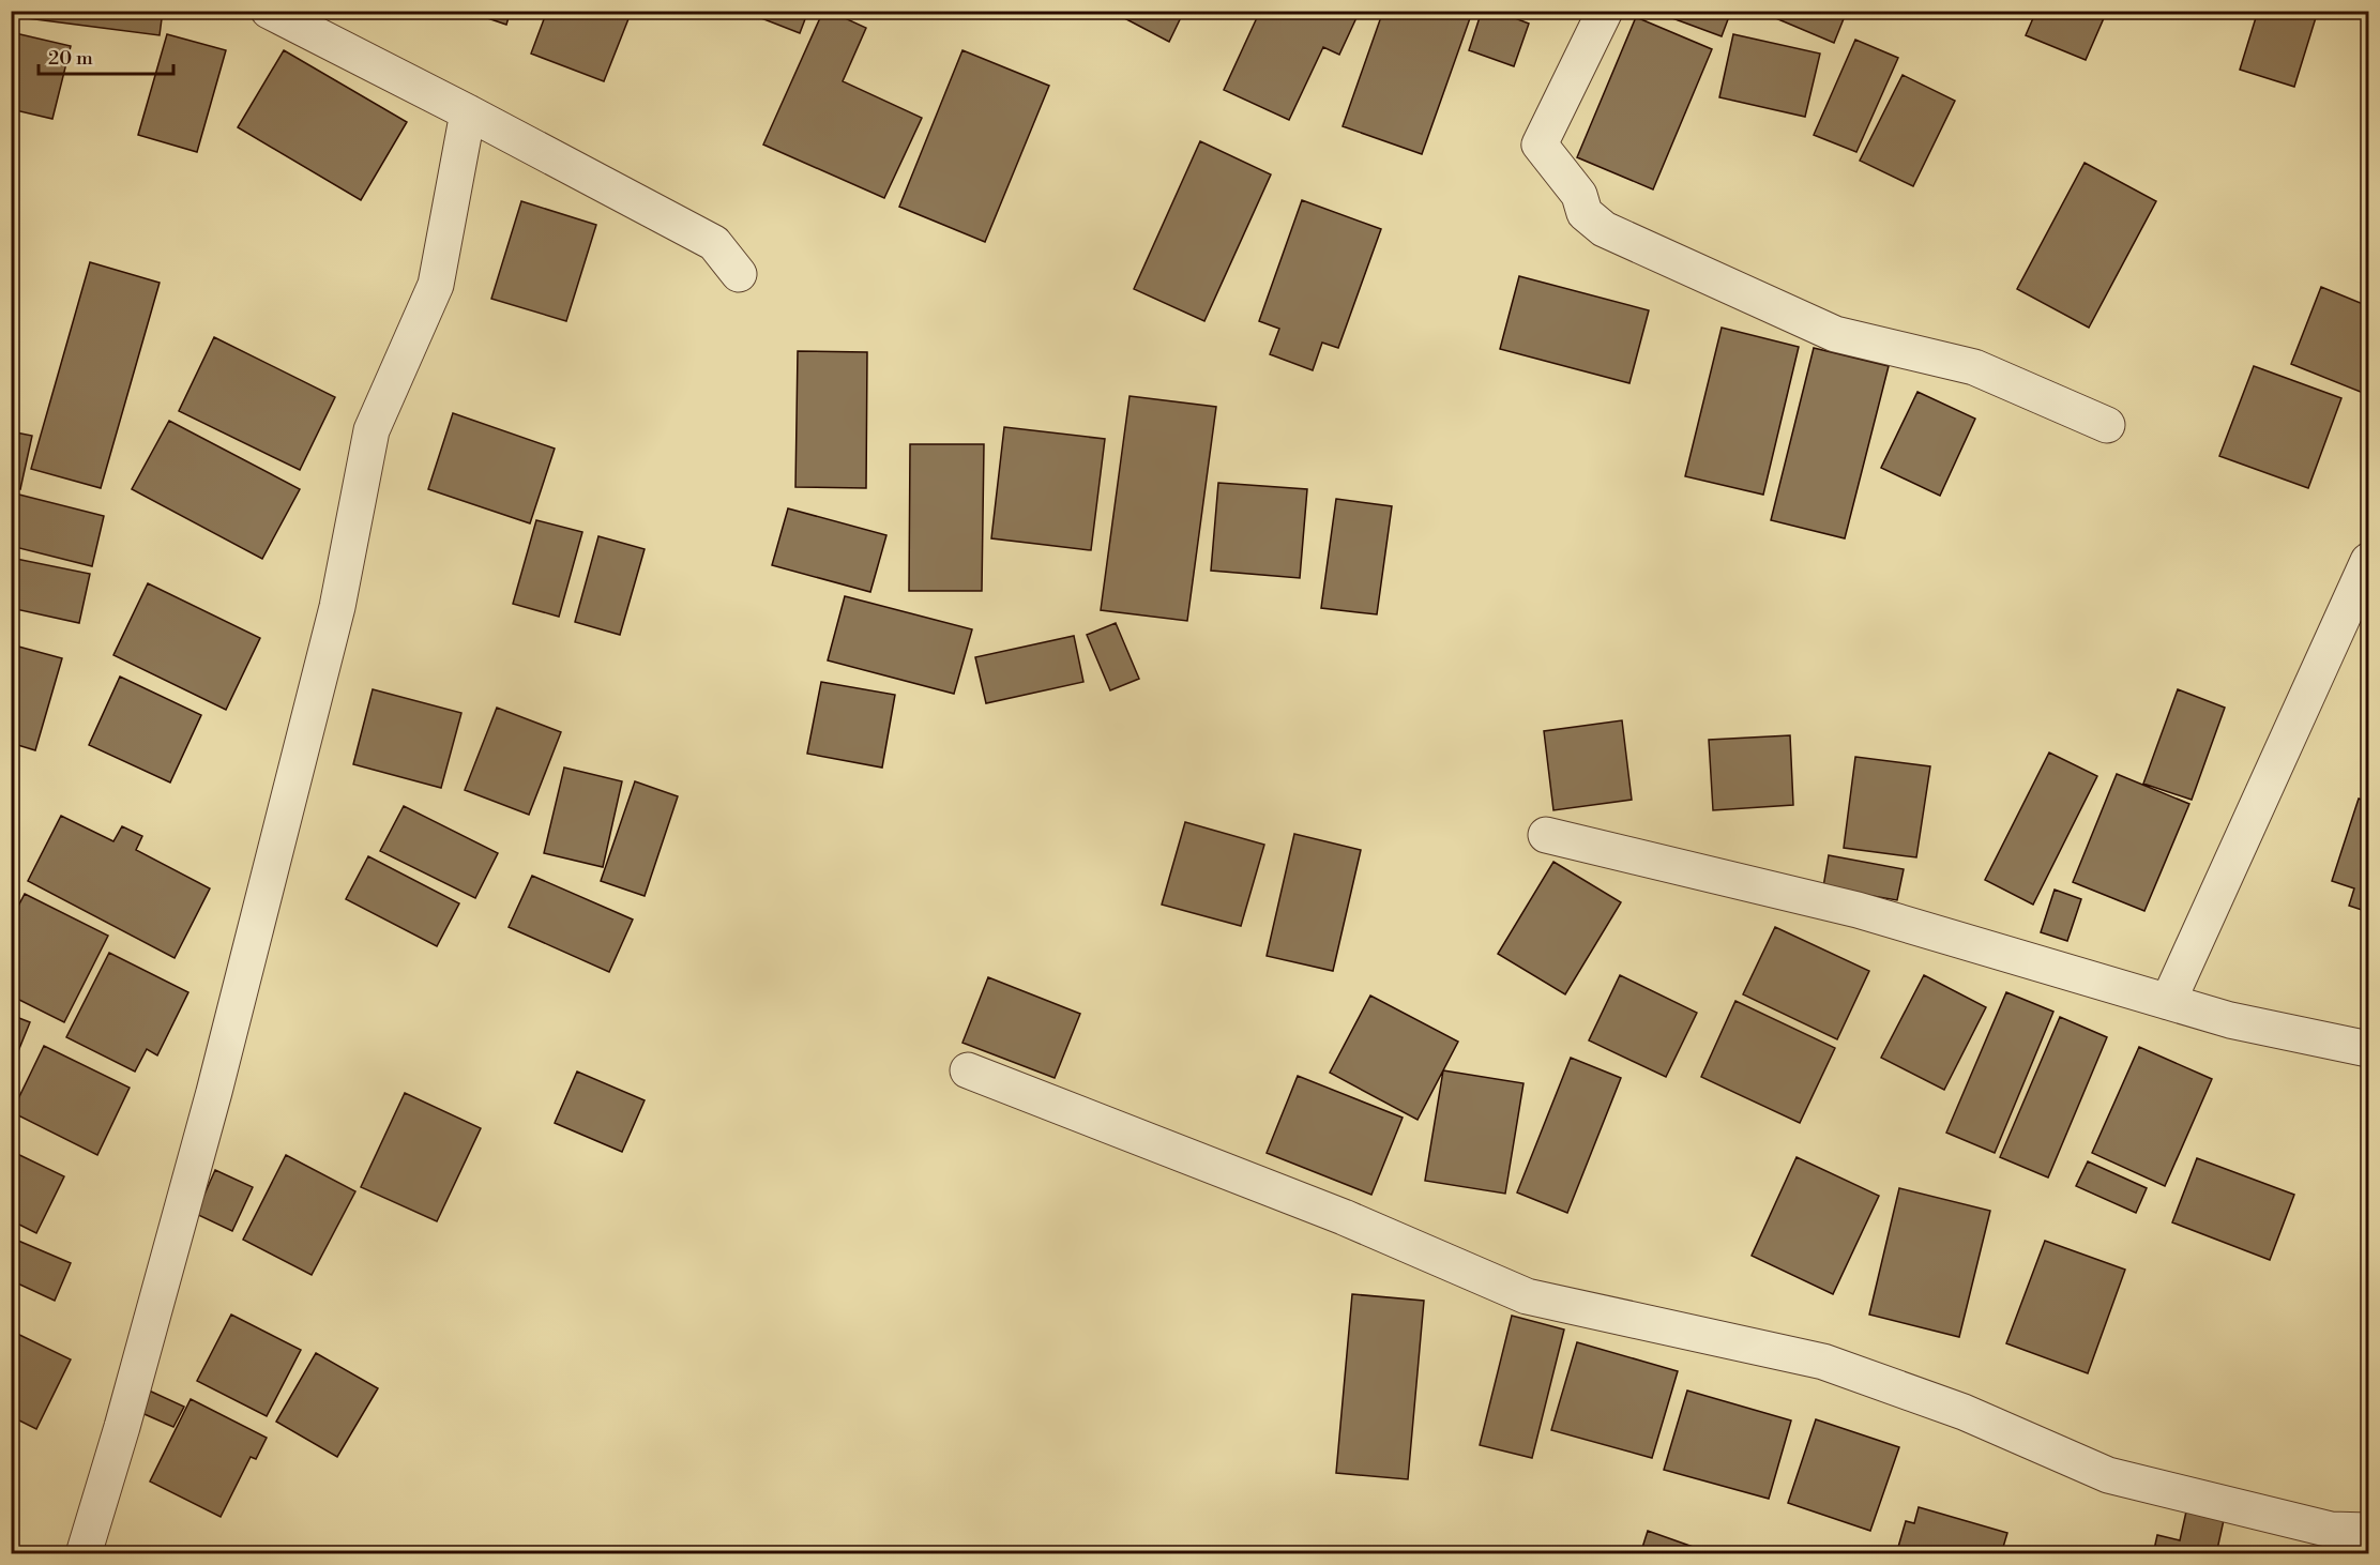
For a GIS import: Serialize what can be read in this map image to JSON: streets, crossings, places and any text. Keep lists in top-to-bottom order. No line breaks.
{"scale_bar":"20 m"}
